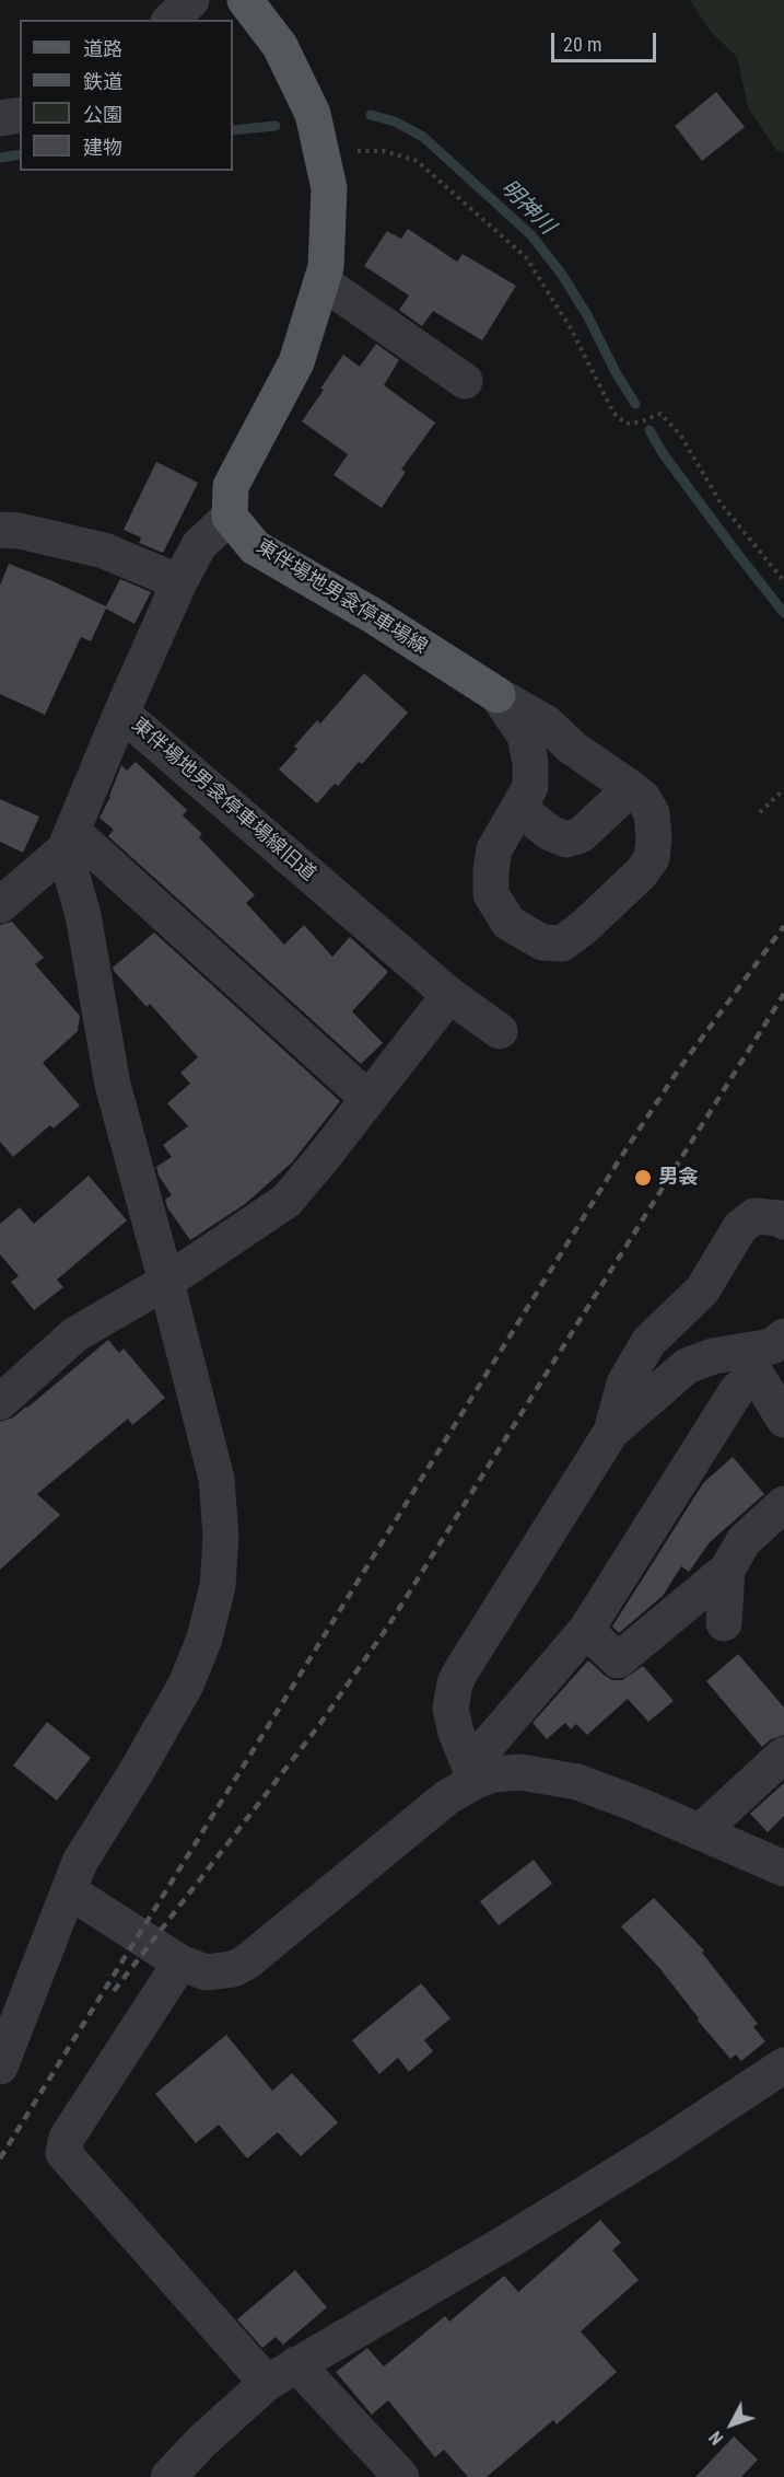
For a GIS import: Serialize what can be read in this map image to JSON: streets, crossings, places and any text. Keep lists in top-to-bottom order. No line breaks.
{"streets":{"main road":["東伴場地男衾停車場線"],"street":["東伴場地男衾停車場線旧道"]},"crossings":[["東伴場地男衾停車場線","東伴場地男衾停車場線旧道"]],"water":["明神川"],"places":["男衾"],"legend":["道路","鉄道","公園","建物"],"scale_bar":"20 m","north":"bottom left"}
